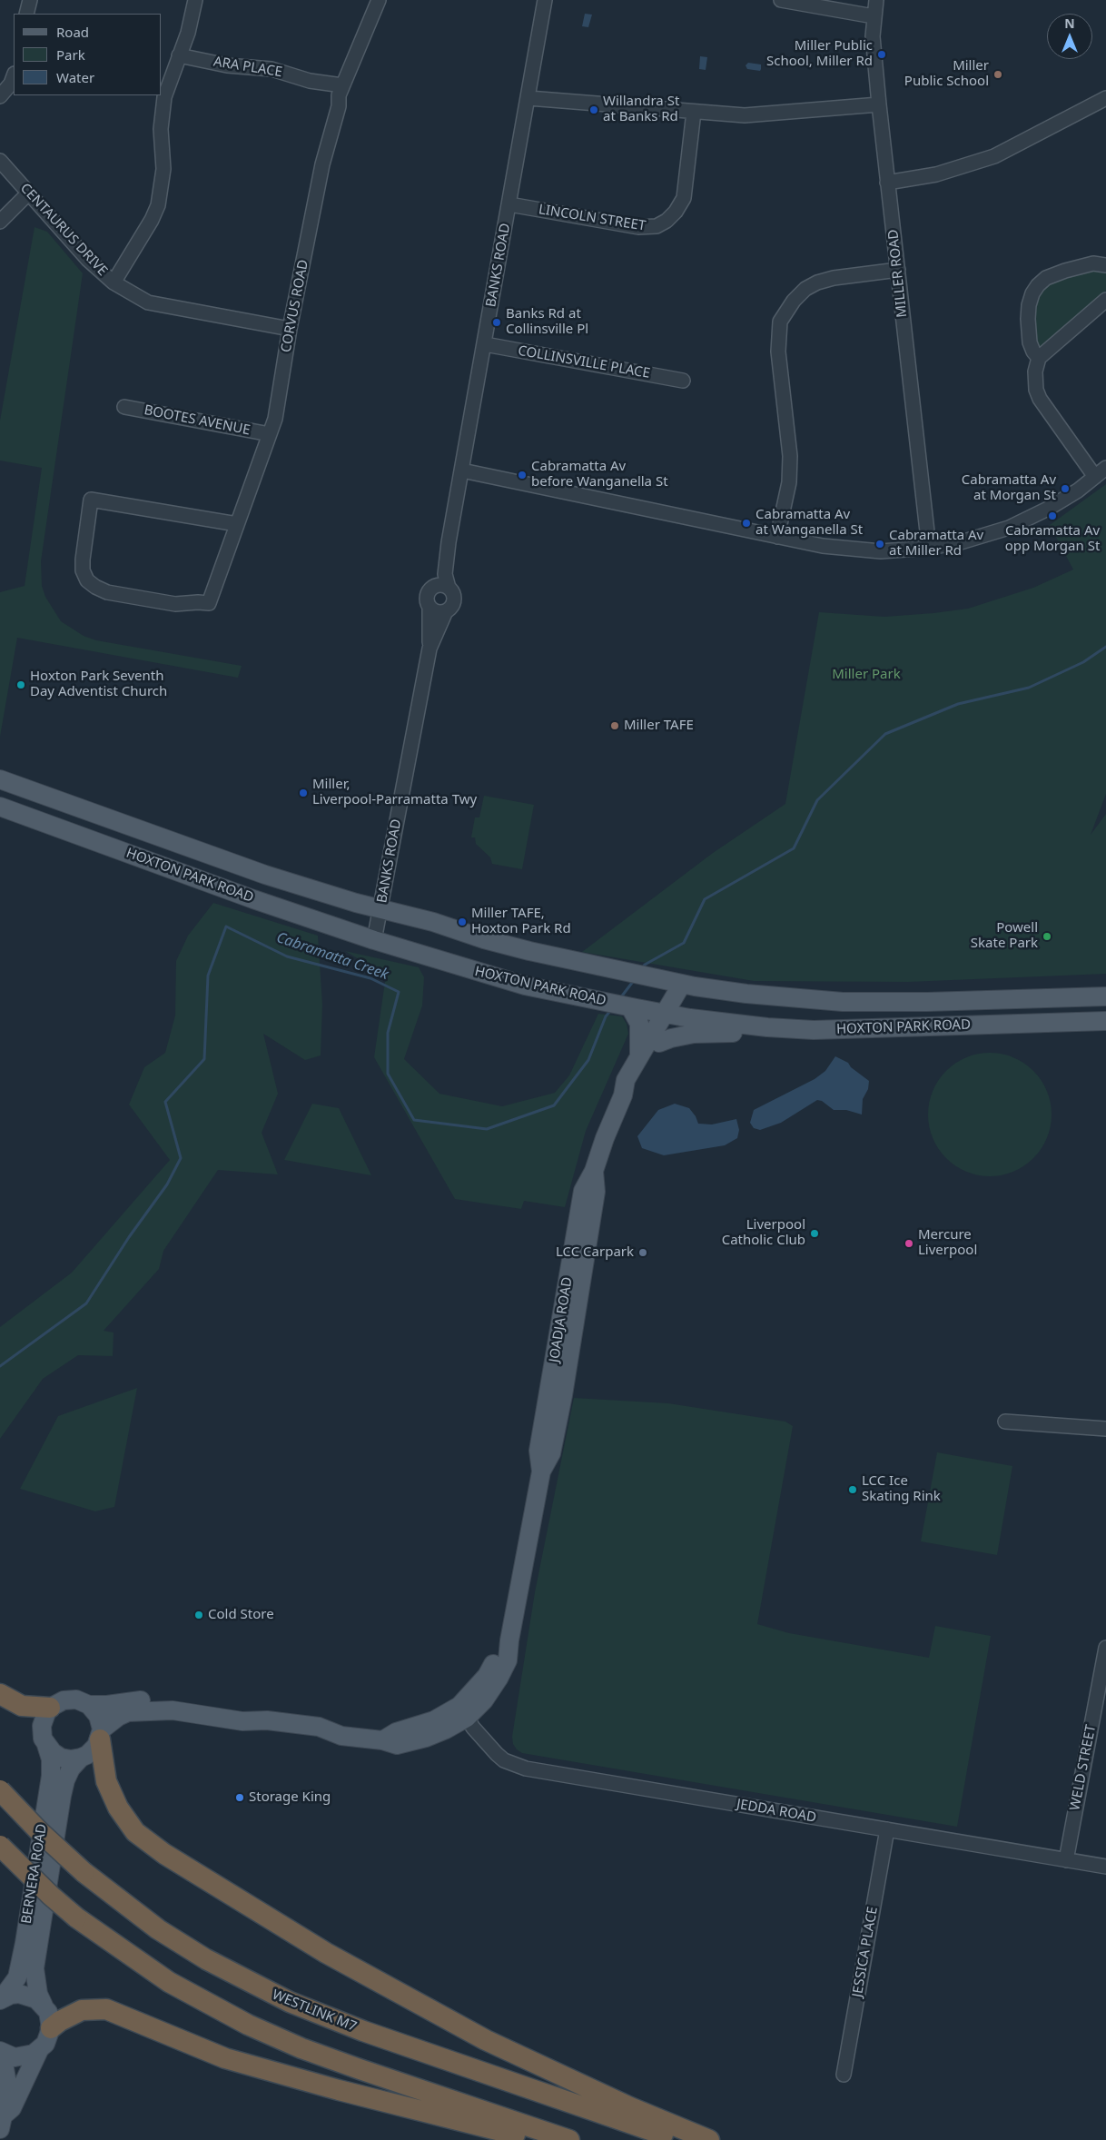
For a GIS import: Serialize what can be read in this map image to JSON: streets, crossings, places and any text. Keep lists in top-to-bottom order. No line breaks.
{"streets":{"highway":["WESTLINK M7"],"main road":["HOXTON PARK ROAD","JOADJA ROAD","BERNERA ROAD"],"street":["ARA PLACE","LINCOLN STREET","CENTAURUS DRIVE","BANKS ROAD","MILLER ROAD","CORVUS ROAD","COLLINSVILLE PLACE","BOOTES AVENUE","WELD STREET","JEDDA ROAD","JESSICA PLACE"]},"crossings":[["ARA PLACE","CORVUS ROAD"],["LINCOLN STREET","BANKS ROAD"],["CENTAURUS DRIVE","CORVUS ROAD"],["BANKS ROAD","COLLINSVILLE PLACE"],["BANKS ROAD","HOXTON PARK ROAD"],["CORVUS ROAD","BOOTES AVENUE"],["HOXTON PARK ROAD","JOADJA ROAD"],["JOADJA ROAD","JEDDA ROAD"],["WELD STREET","JEDDA ROAD"],["JEDDA ROAD","JESSICA PLACE"]],"water":["Cabramatta Creek"],"parks":["Miller Park"],"places":["Miller Public School, Miller Rd","Miller Public School","Willandra St at Banks Rd","Banks Rd at Collinsville Pl","Cabramatta Av before Wanganella St","Cabramatta Av at Morgan St","Cabramatta Av opp Morgan St","Cabramatta Av at Wanganella St","Cabramatta Av at Miller Rd","Hoxton Park Seventh Day Adventist Church","Miller TAFE","Miller, Liverpool-Parramatta Twy","Miller TAFE, Hoxton Park Rd","Powell Skate Park","Liverpool Catholic Club","Mercure Liverpool","LCC Carpark","LCC Ice Skating Rink","Cold Store","Storage King"],"legend":["Road","Park","Water"],"north":"top"}
